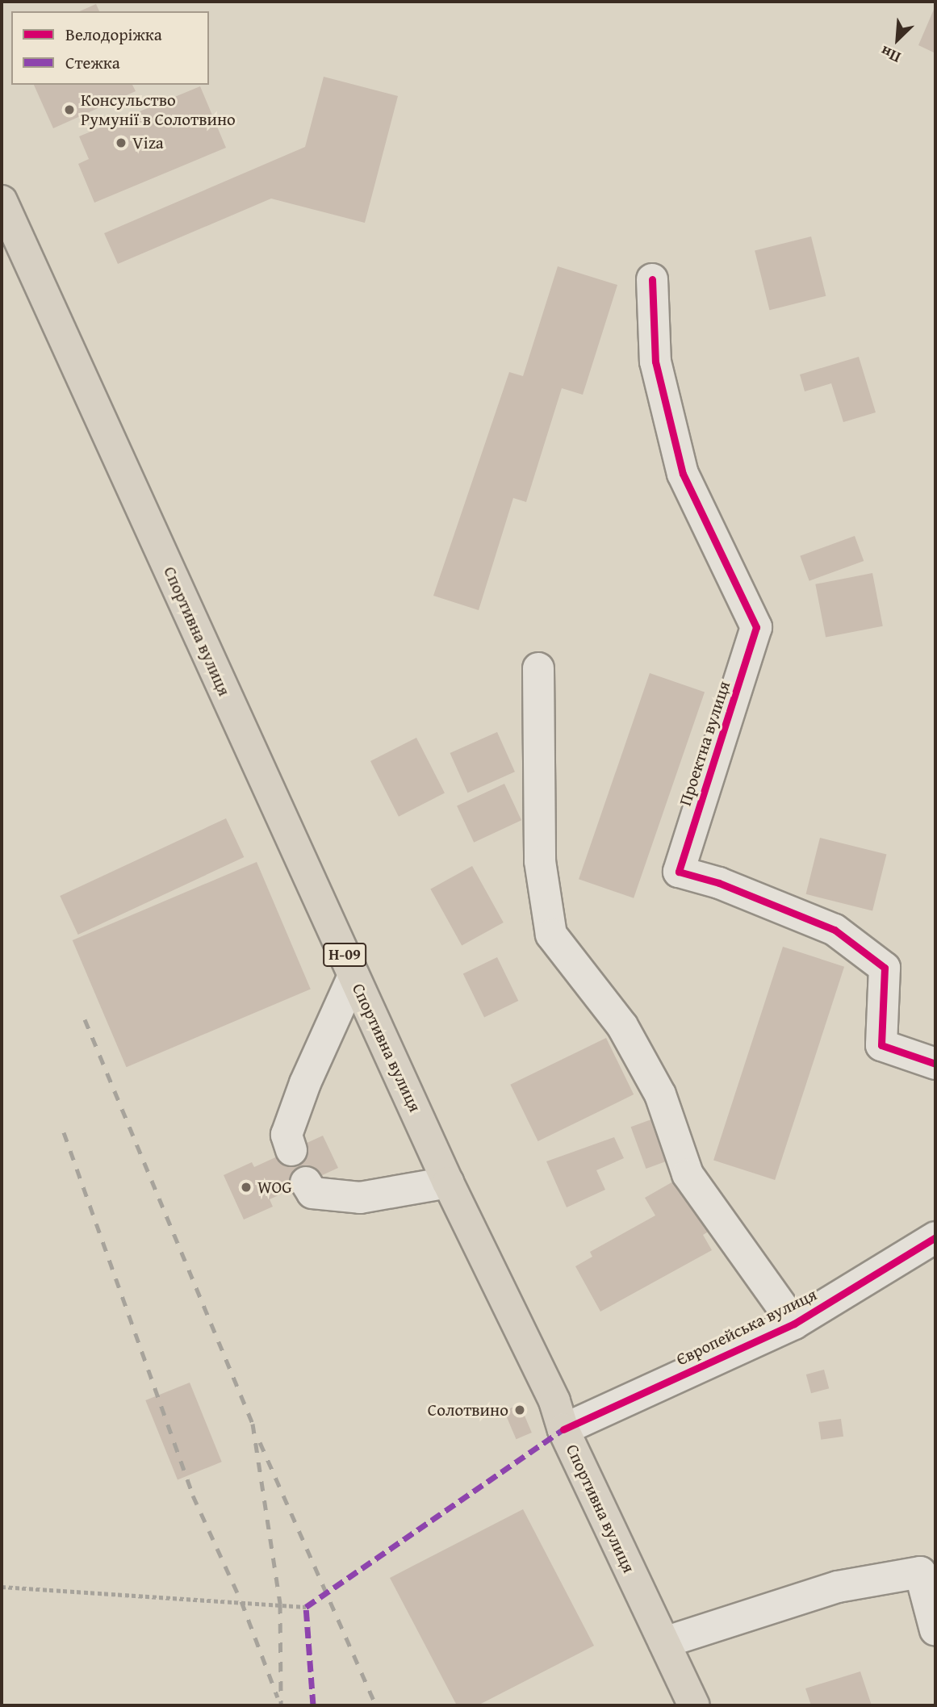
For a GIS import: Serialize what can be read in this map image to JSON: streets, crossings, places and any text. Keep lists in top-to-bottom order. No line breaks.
{"streets":{"main road":["Спортивна вулиця","Н-09"],"street":["Проектна вулиця","Європейська вулиця"]},"crossings":[["Спортивна вулиця","Європейська вулиця"]],"places":["Консульство Румунії в Солотвино","Viza","WOG","Солотвино"],"legend":["Велодоріжка","Стежка"],"north":"bottom left"}
